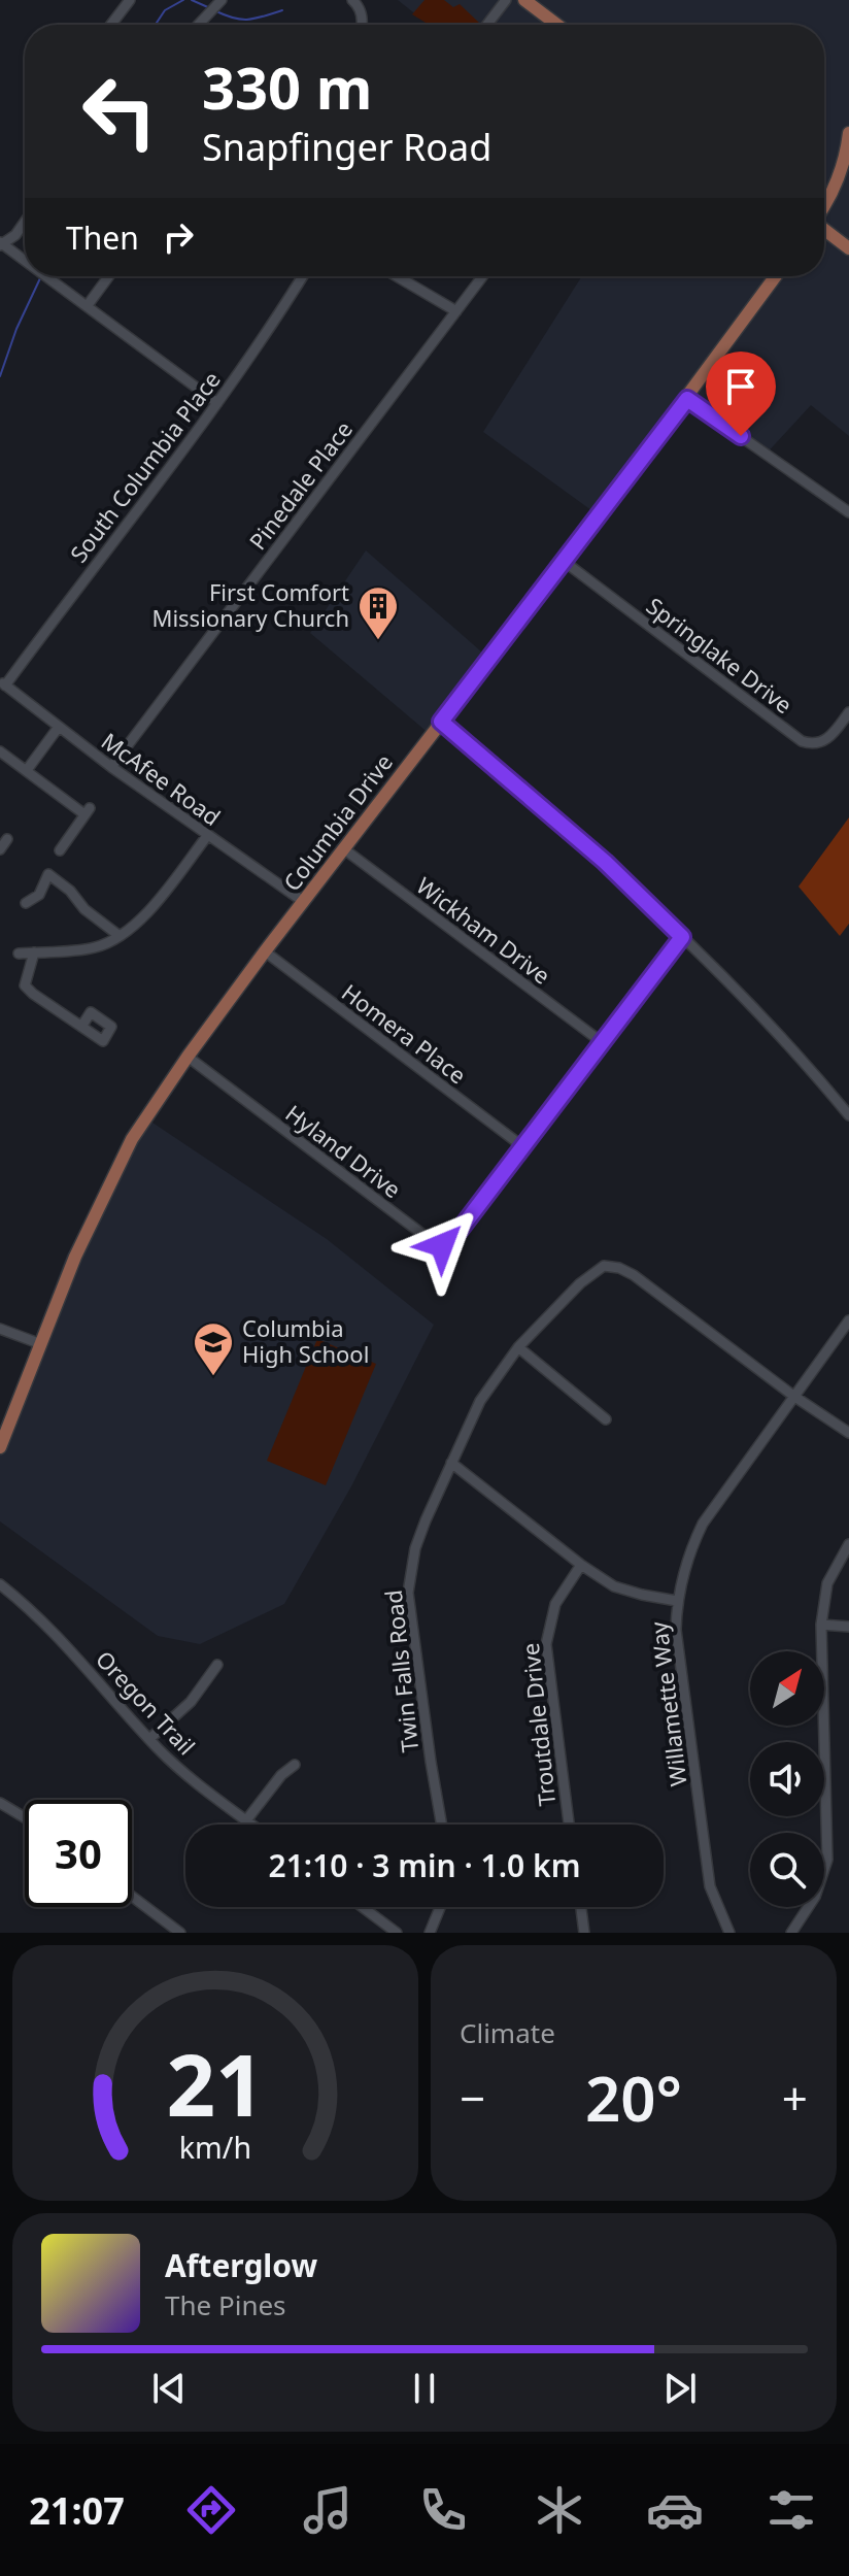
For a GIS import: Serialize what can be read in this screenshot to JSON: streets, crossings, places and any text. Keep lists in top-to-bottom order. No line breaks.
{"streets":{"main road":["Columbia Drive"],"street":["South Columbia Place","Pinedale Place","Springlake Drive","McAfee Road","Wickham Drive","Homera Place","Hyland Drive","Twin Falls Road","Oregon Trail","Willamette Way","Troutdale Drive"]},"crossings":[["South Columbia Place","McAfee Road"],["Pinedale Place","McAfee Road"],["Springlake Drive","Columbia Drive"],["McAfee Road","Columbia Drive"],["Columbia Drive","Wickham Drive"],["Columbia Drive","Homera Place"],["Columbia Drive","Hyland Drive"],["Wickham Drive","Hyland Drive"],["Homera Place","Hyland Drive"],["Twin Falls Road","Willamette Way"]],"places":{"building":["First Comfort Missionary Church"],"school or university":["Columbia High School"]},"north":"top right","page":{"turn":["330 m","Snapfinger Road"],"then":"Then","limit":"30","trip":"21:10 · 3 min · 1.0 km","tile":"Climate","heat":["−","20°","+"],"song":["Afterglow","The Pines"],"tabs":"21:07","gauge":["21","km/h"]}}
